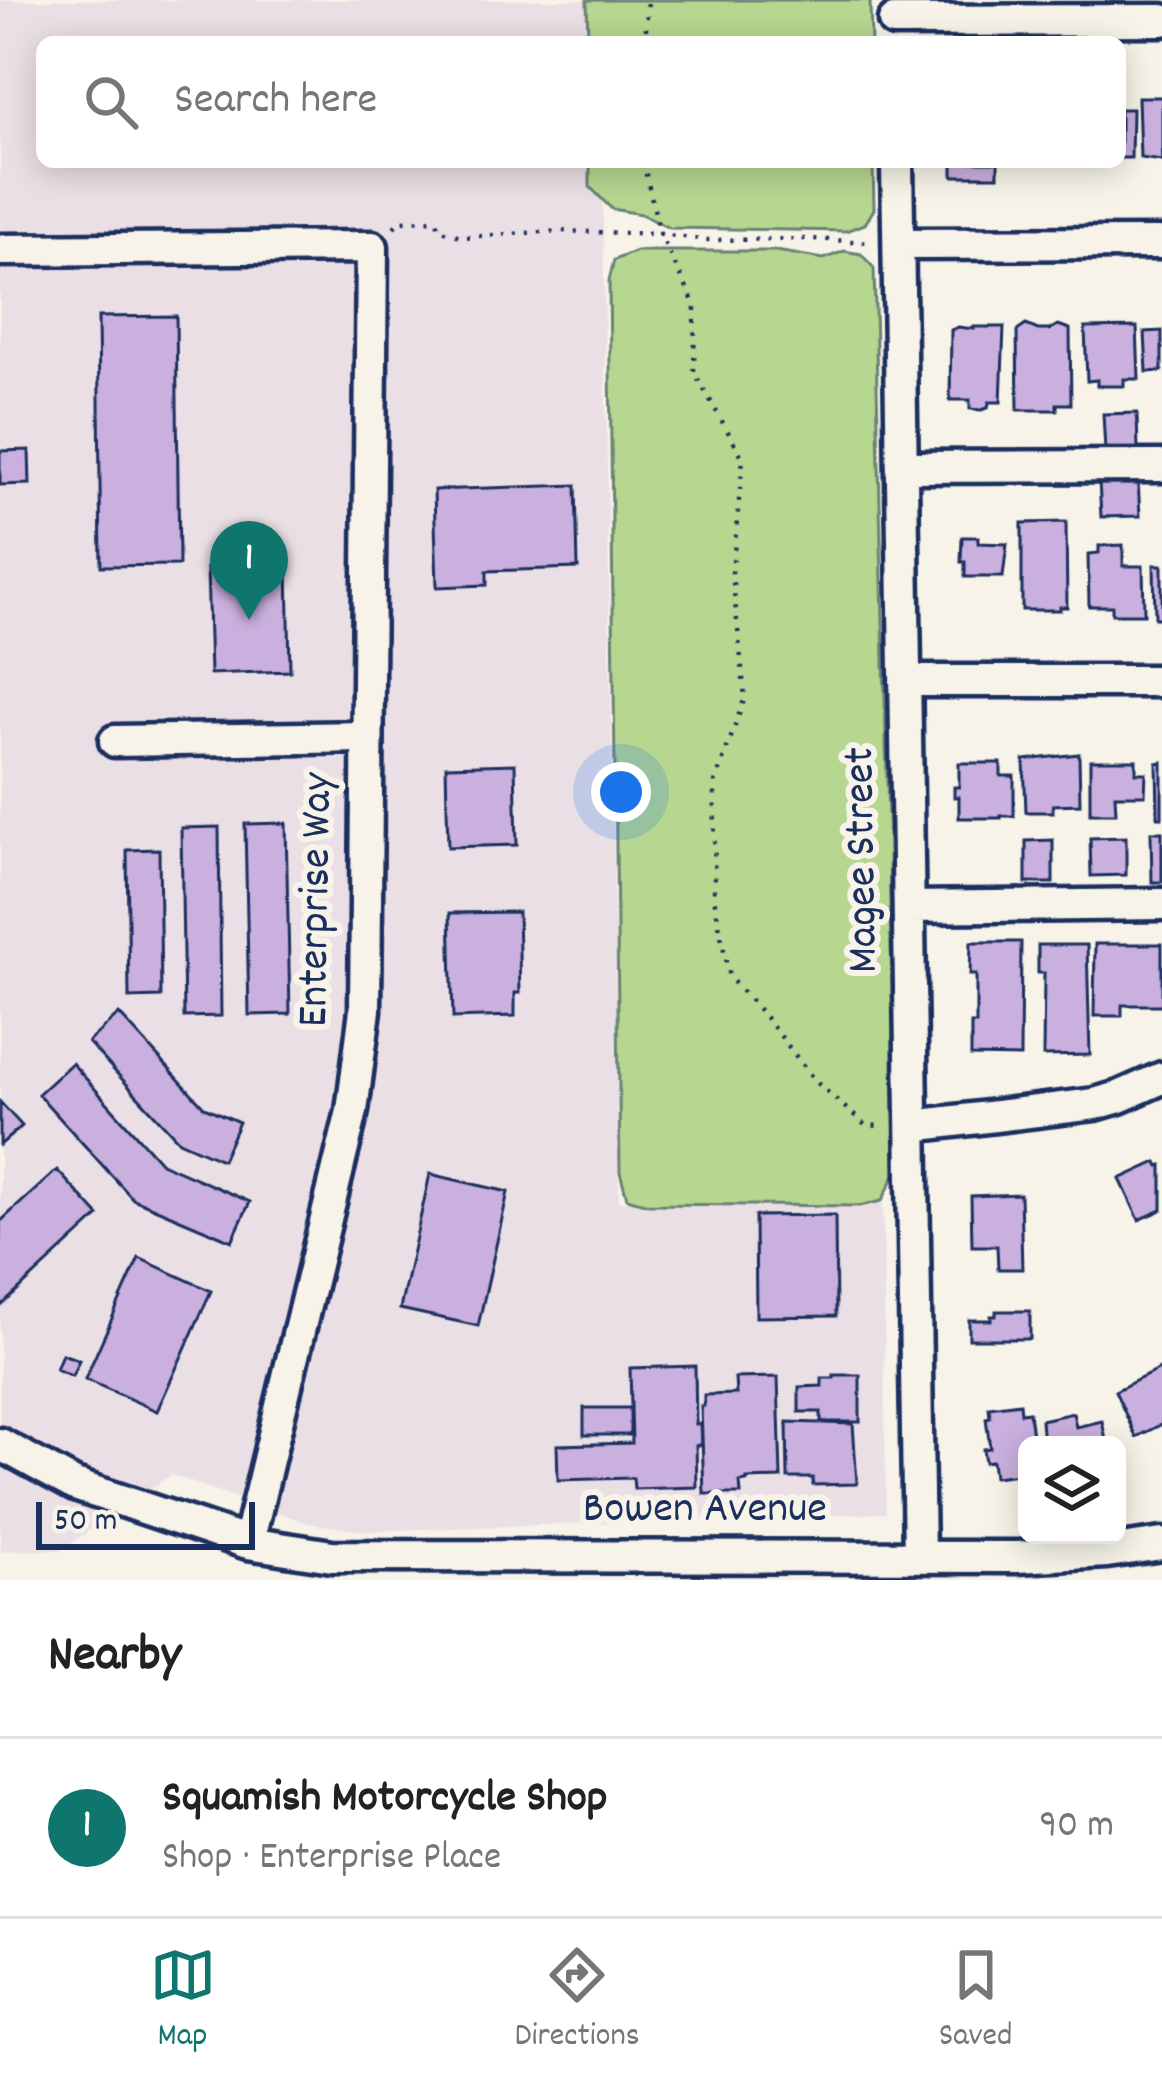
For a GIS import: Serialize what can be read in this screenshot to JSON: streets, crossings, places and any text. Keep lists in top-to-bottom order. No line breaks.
{"streets":{"street":["Magee Street","Enterprise Way","Bowen Avenue"]},"crossings":[["Magee Street","Bowen Avenue"],["Enterprise Way","Bowen Avenue"]],"scale_bar":"50 m","page":{"search":"Search here","pins":"1","scale":"50 m","heading":"Nearby","list":[{"mark":"1","name":"Squamish Motorcycle Shop","note":"Shop · Enterprise Place","value":"90 m"}],"nav":["Map","Directions","Saved"]}}
